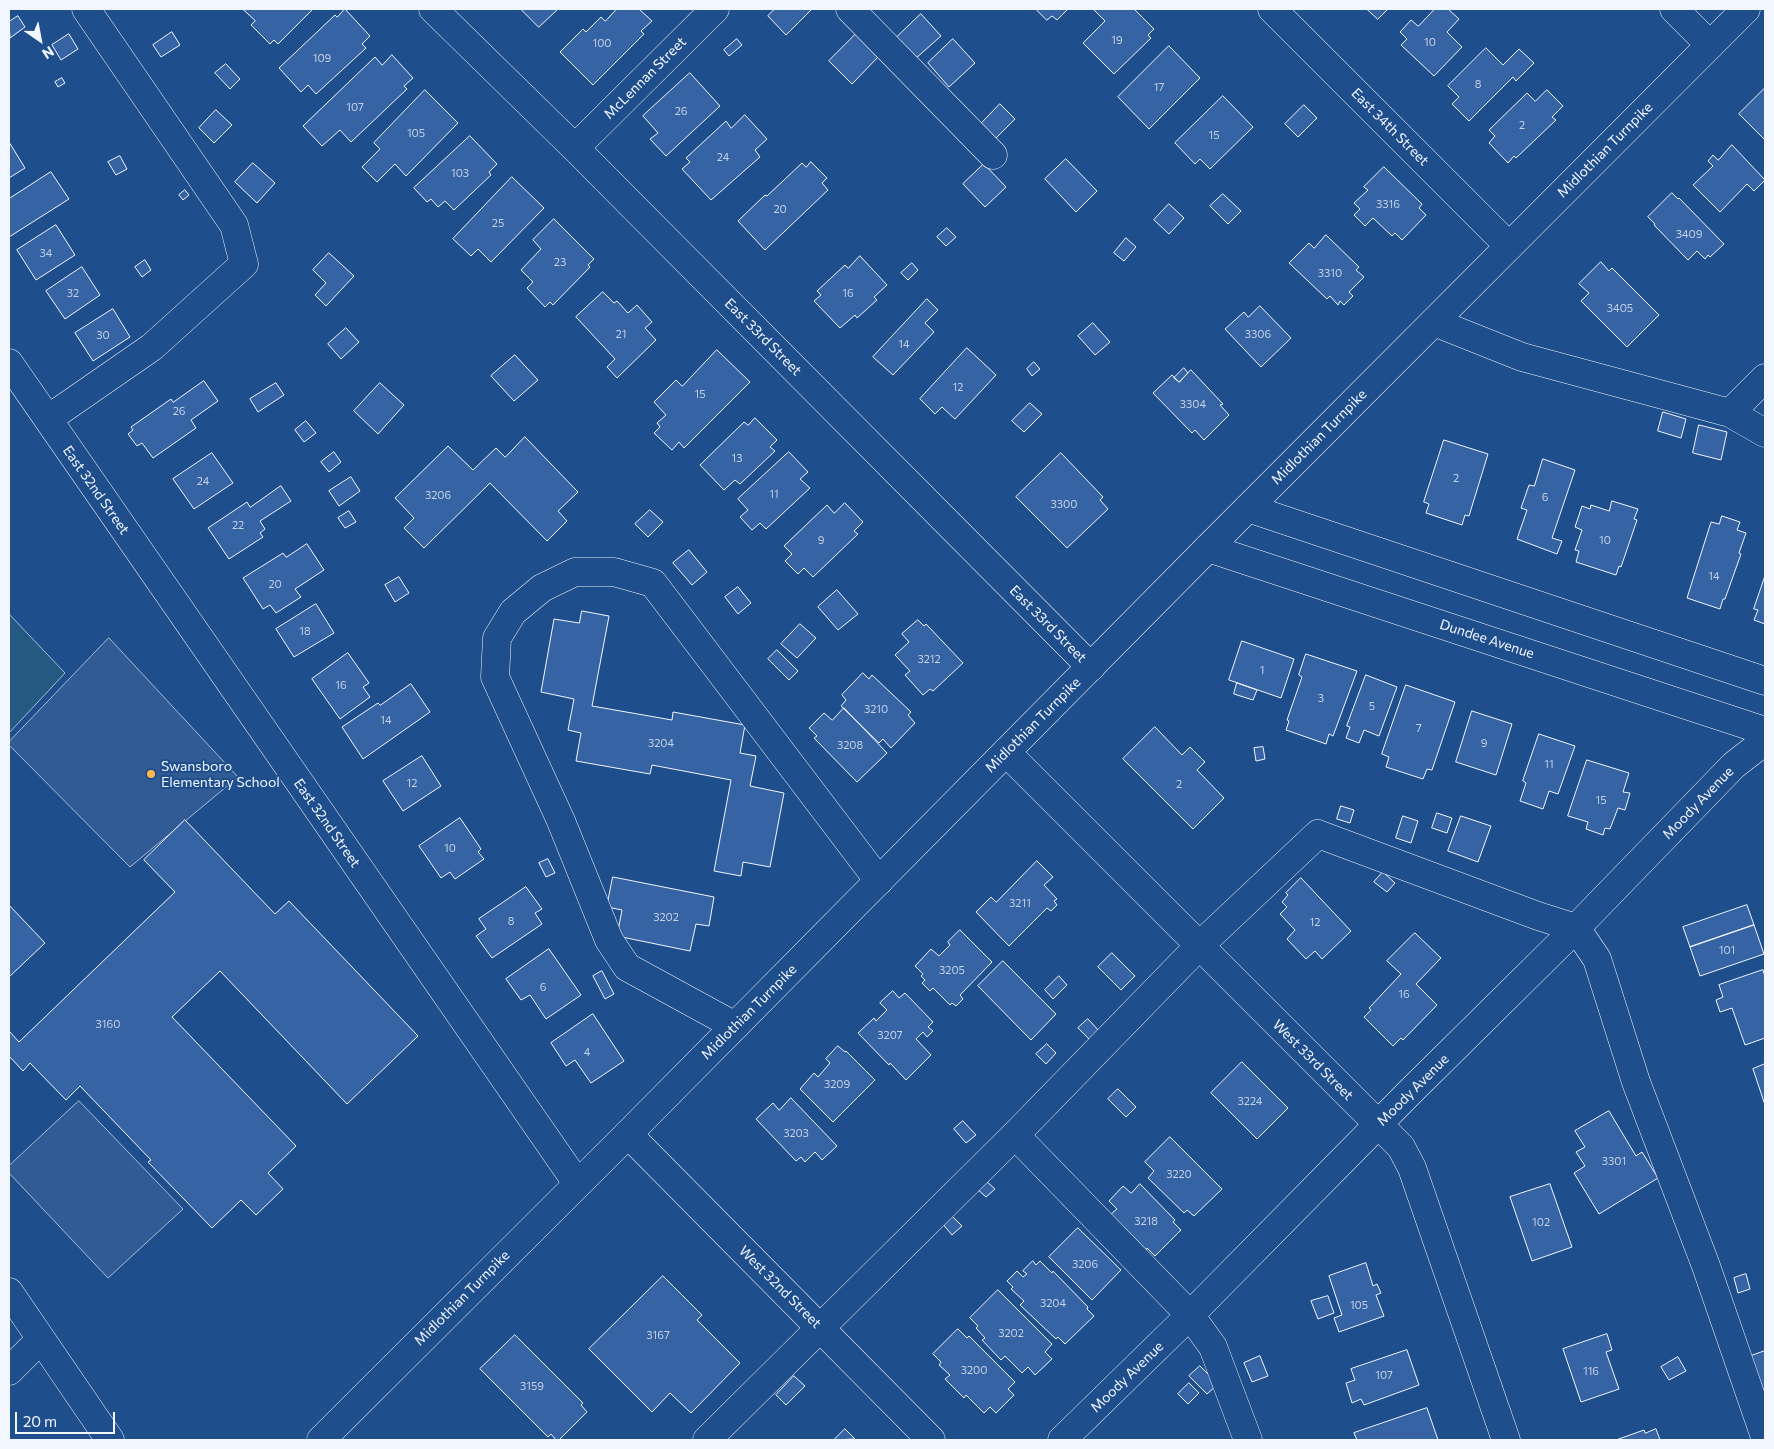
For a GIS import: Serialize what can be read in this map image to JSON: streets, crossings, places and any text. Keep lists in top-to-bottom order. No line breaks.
{"streets":{"street":["McLennan Street","East 34th Street","Midlothian Turnpike","East 33rd Street","East 32nd Street","Dundee Avenue","Moody Avenue","West 33rd Street","West 32nd Street"]},"crossings":[["McLennan Street","East 33rd Street"],["East 34th Street","Midlothian Turnpike"],["Midlothian Turnpike","East 33rd Street"],["Midlothian Turnpike","East 32nd Street"],["Midlothian Turnpike","Dundee Avenue"],["Midlothian Turnpike","West 33rd Street"],["Midlothian Turnpike","West 32nd Street"],["Moody Avenue","West 33rd Street"]],"places":["Swansboro Elementary School"],"house_numbers":["19","10","100","109","8","17","107","26","2","105","15","24","103","3316","20","25","3409","34","23","3310","32","16","3405","21","3306","30","14","12","15","3304","26","13","2","24","11","3206","6","3300","22","9","10","14","20","18","3212","1","16","3","5","3210","14","7","3204","9","3208","11","12","2","15","10","3211","3202","8","12","101","3205","6","16","3160","3207","4","3209","3224","3203","3301","3220","3218","102","3206","3204","105","3202","3167","3200","116","107","3159"],"scale_bar":"20 m","north":"bottom right"}
